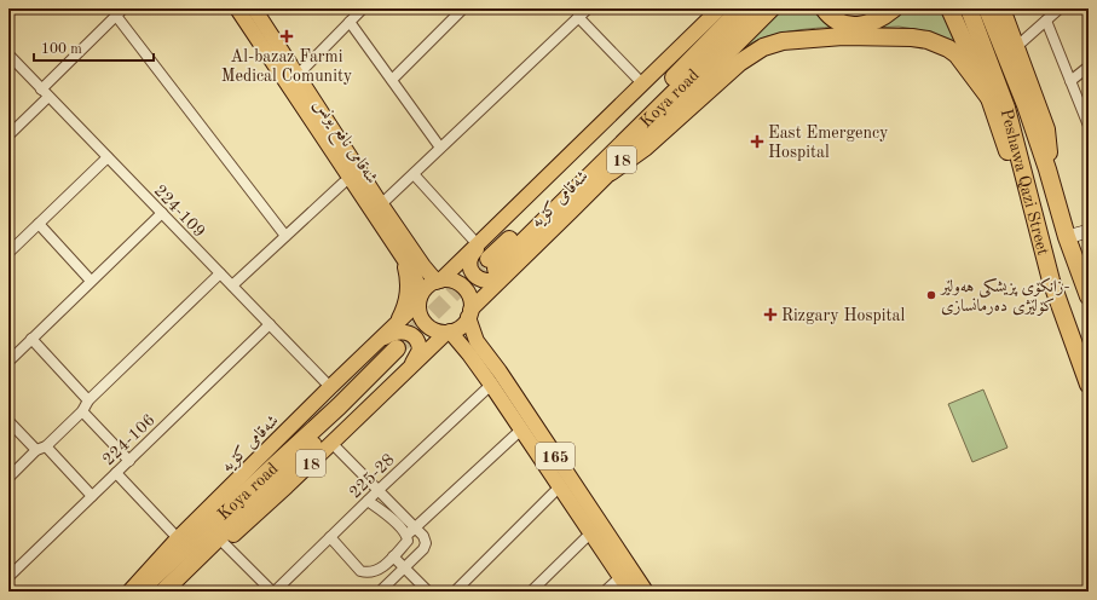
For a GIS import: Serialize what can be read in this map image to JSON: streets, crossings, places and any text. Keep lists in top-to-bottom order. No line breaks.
{"streets":{"highway":["Koya road","Peshawa Qazi Street"],"main road":["شەقامی نافع یونس","18","شەقامی کۆیە","165"],"street":["224-109","224-106","225-28"]},"crossings":[["Koya road","شەقامی کۆیە"],["شەقامی نافع یونس","شەقامی کۆیە"],["شەقامی نافع یونس","165"],["شەقامی کۆیە","224-109"],["شەقامی کۆیە","165"],["224-109","224-106"],["165","225-28"]],"places":{"health":["Al-bazaz Farmi Medical Comunity","East Emergency Hospital","Rizgary Hospital"],"other":["زانکۆی پزیشکی هەولێر- کۆلێژی دەرمانسازی"]},"scale_bar":"100 m"}
